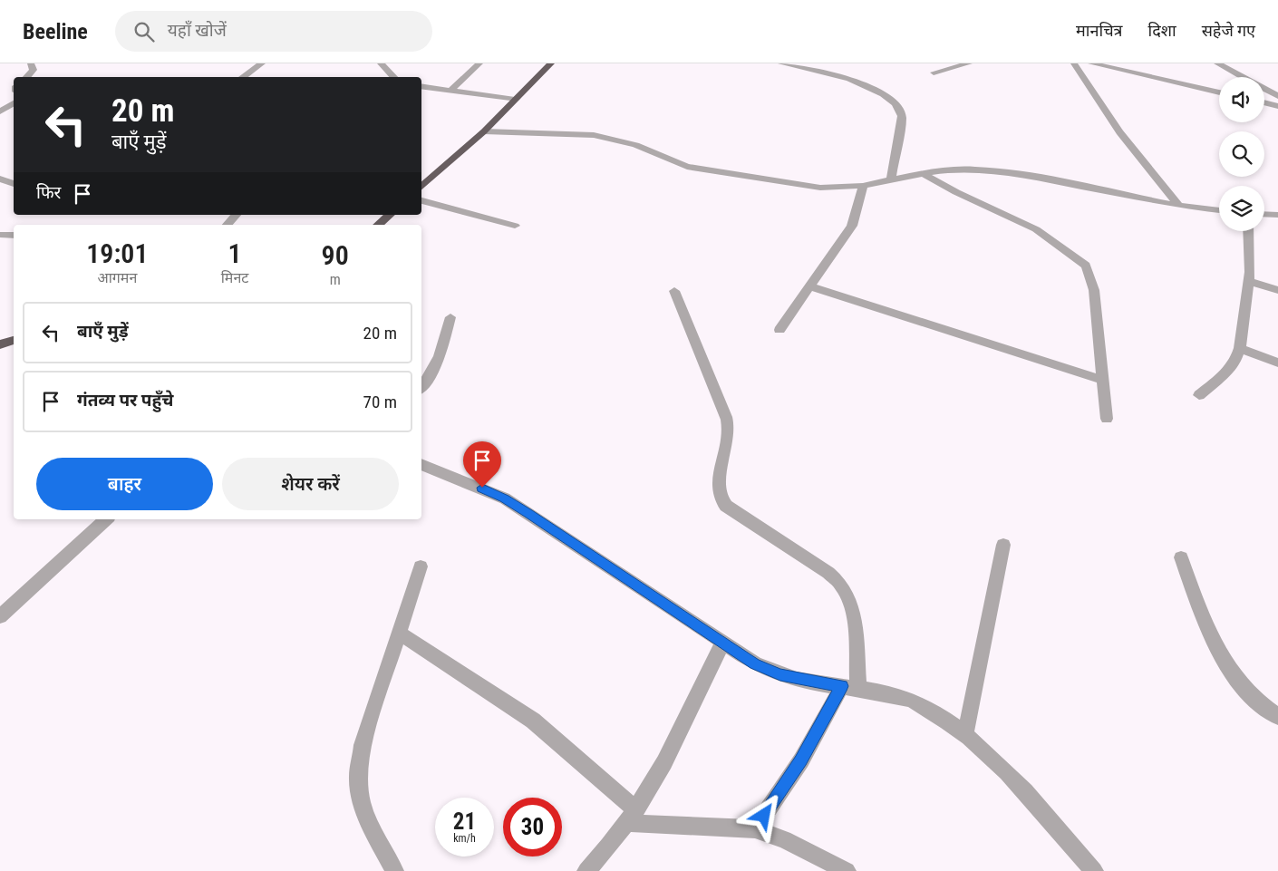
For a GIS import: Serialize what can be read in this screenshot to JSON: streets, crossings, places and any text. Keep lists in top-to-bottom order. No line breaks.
{"page":{"header":"Beeline","search":"यहाँ खोजें","nav":["मानचित्र","दिशा","सहेजे गए"],"turn":["20 m","बाएँ मुड़ें"],"then":"फिर","eta":["19:01","आगमन","1","मिनट","90","m"],"list":[{"name":"बाएँ मुड़ें","value":"20 m"},{"name":"गंतव्य पर पहुँचे","value":"70 m"}],"buttons":["बाहर","शेयर करें"],"speed":"21 km/h","limit":"30"}}
